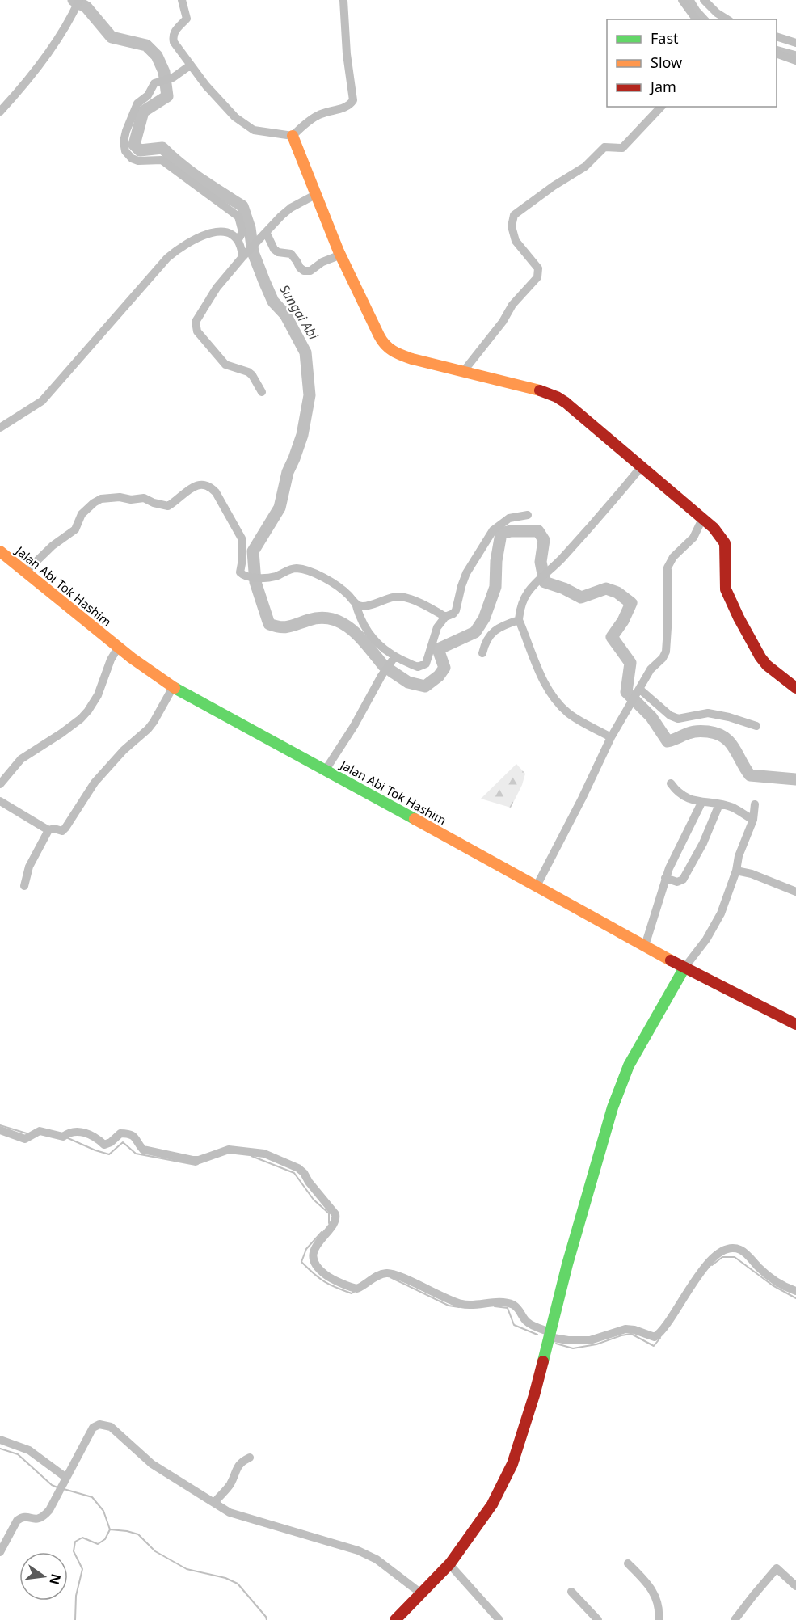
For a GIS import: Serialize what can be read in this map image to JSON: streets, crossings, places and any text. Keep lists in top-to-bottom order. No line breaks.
{"streets":{"street":["Jalan Abi Tok Hashim"]},"water":["Sungai Abi"],"legend":["Fast","Slow","Jam"],"north":"right"}
